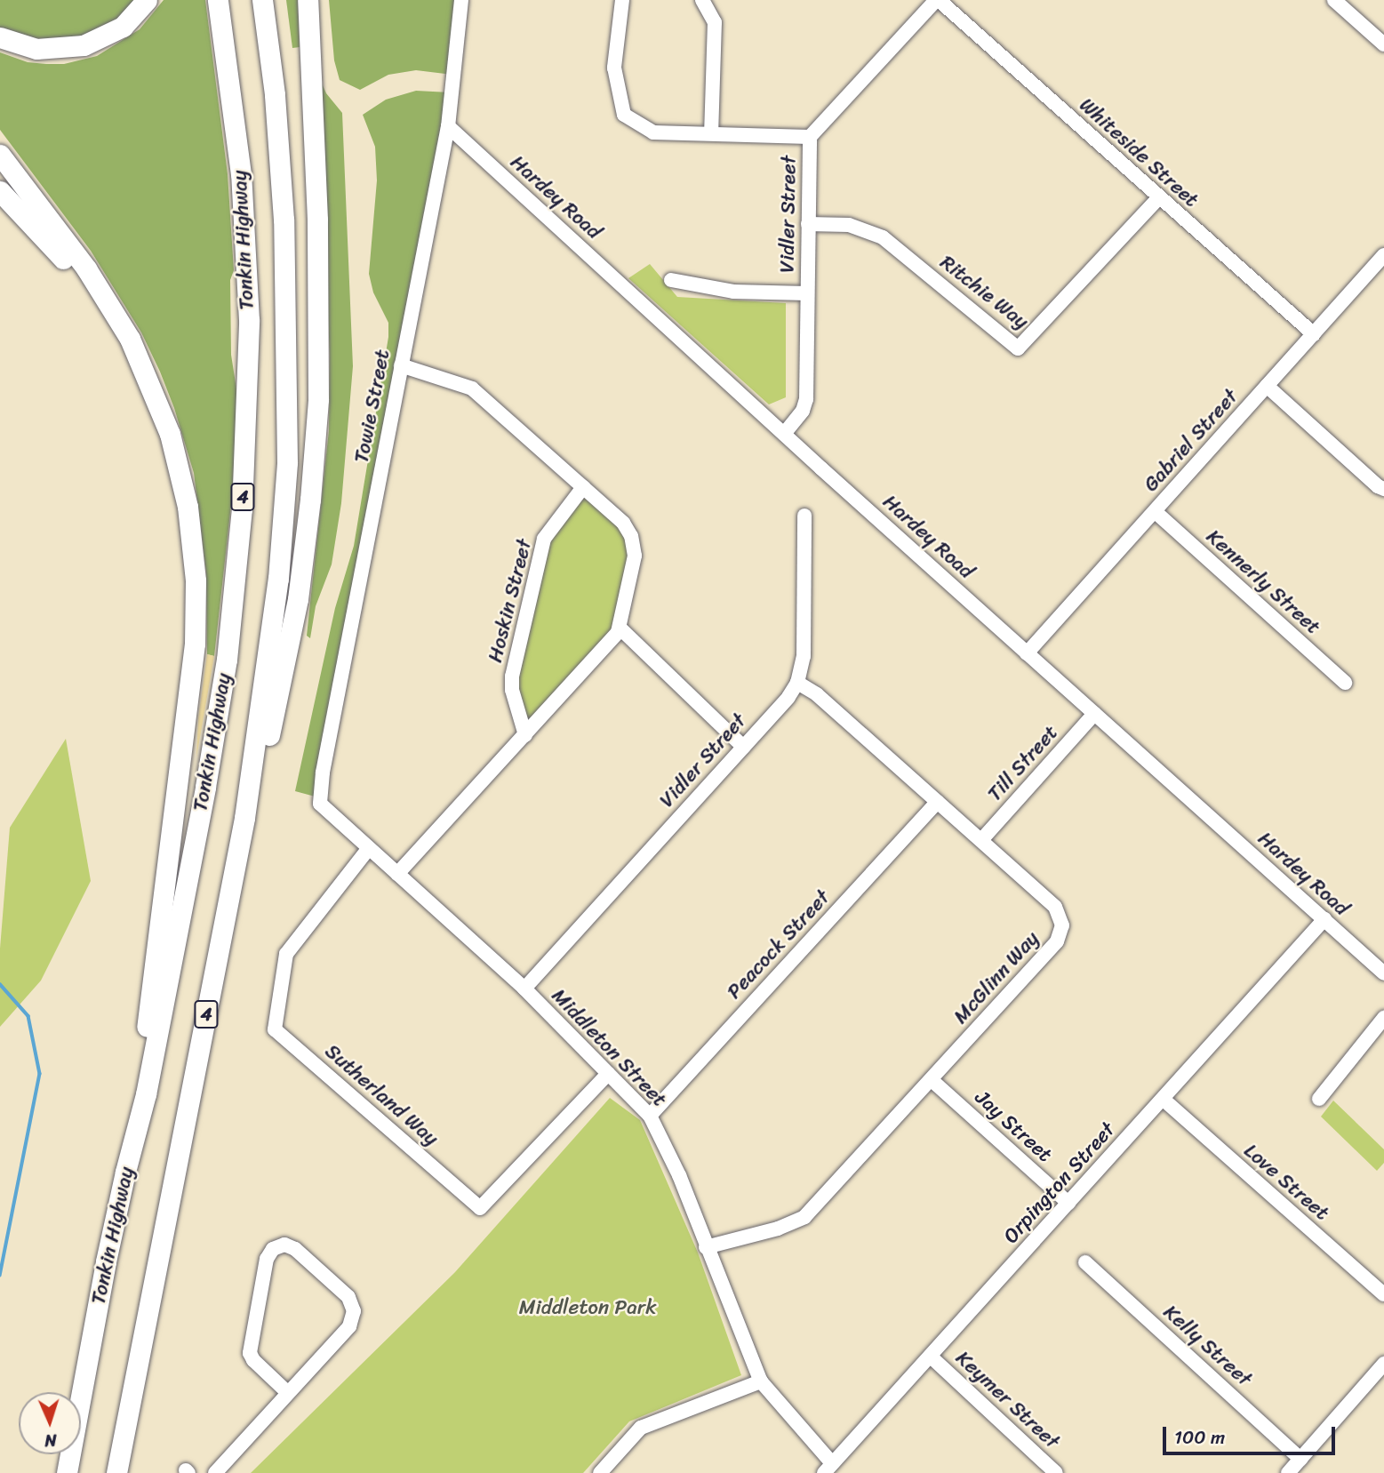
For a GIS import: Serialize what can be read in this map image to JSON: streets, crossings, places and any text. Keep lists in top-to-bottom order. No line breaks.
{"streets":{"highway":["Tonkin Highway","4"],"street":["Whiteside Street","Hardey Road","Vidler Street","Ritchie Way","Towie Street","Gabriel Street","Kennerly Street","Hoskin Street","Till Street","Peacock Street","McGlinn Way","Middleton Street","Sutherland Way","Jay Street","Love Street","Orpington Street","Kelly Street","Keymer Street"]},"crossings":[["Whiteside Street","Vidler Street"],["Whiteside Street","Ritchie Way"],["Whiteside Street","Gabriel Street"],["Hardey Road","Vidler Street"],["Hardey Road","Towie Street"],["Hardey Road","Gabriel Street"],["Hardey Road","Till Street"],["Hardey Road","Orpington Street"],["Vidler Street","Ritchie Way"],["Vidler Street","McGlinn Way"],["Vidler Street","Middleton Street"],["Towie Street","Middleton Street"],["Gabriel Street","Kennerly Street"],["Till Street","McGlinn Way"],["Peacock Street","McGlinn Way"],["Peacock Street","Middleton Street"],["McGlinn Way","Middleton Street"],["McGlinn Way","Jay Street"],["Middleton Street","Sutherland Way"],["Middleton Street","Orpington Street"],["Jay Street","Orpington Street"],["Love Street","Orpington Street"],["Orpington Street","Keymer Street"]],"parks":["Middleton Park"],"scale_bar":"100 m","north":"bottom"}
